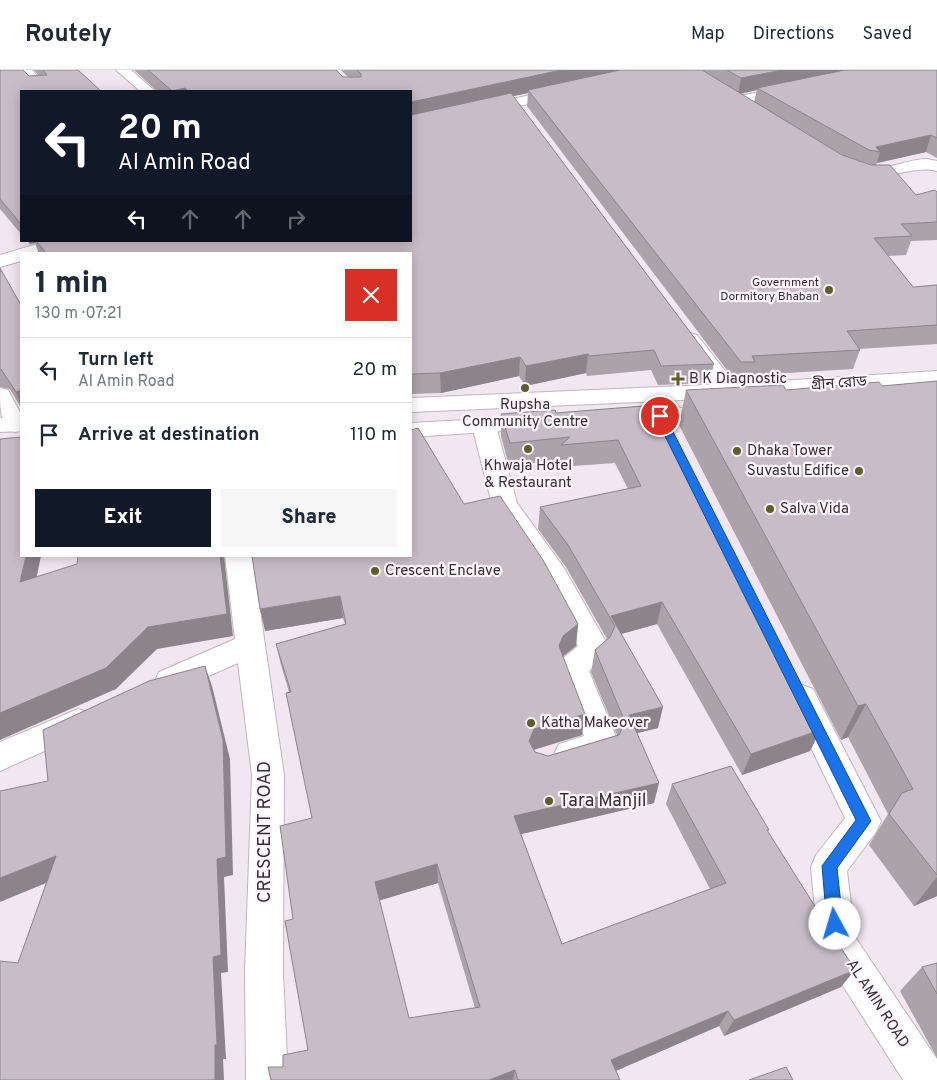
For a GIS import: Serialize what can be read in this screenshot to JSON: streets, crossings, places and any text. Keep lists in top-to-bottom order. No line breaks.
{"streets":{"street":["গ্রীন রোড","CRESCENT ROAD","AL AMIN ROAD"]},"places":{"other":["Government Dormitory Bhaban","Rupsha Community Centre","Khwaja Hotel & Restaurant","Dhaka Tower","Suvastu Edifice","Salva Vida","Crescent Enclave","Katha Makeover","Tara Manjil"],"health":["B K Diagnostic"]},"page":{"header":"Routely","nav":["Map","Directions","Saved"],"turn":["20 m","Al Amin Road"],"heading":["1 min","130 m · 07:21"],"list":[{"name":"Turn left","note":"Al Amin Road","value":"20 m"},{"name":"Arrive at destination","value":"110 m"}],"buttons":["Exit","Share"]}}
